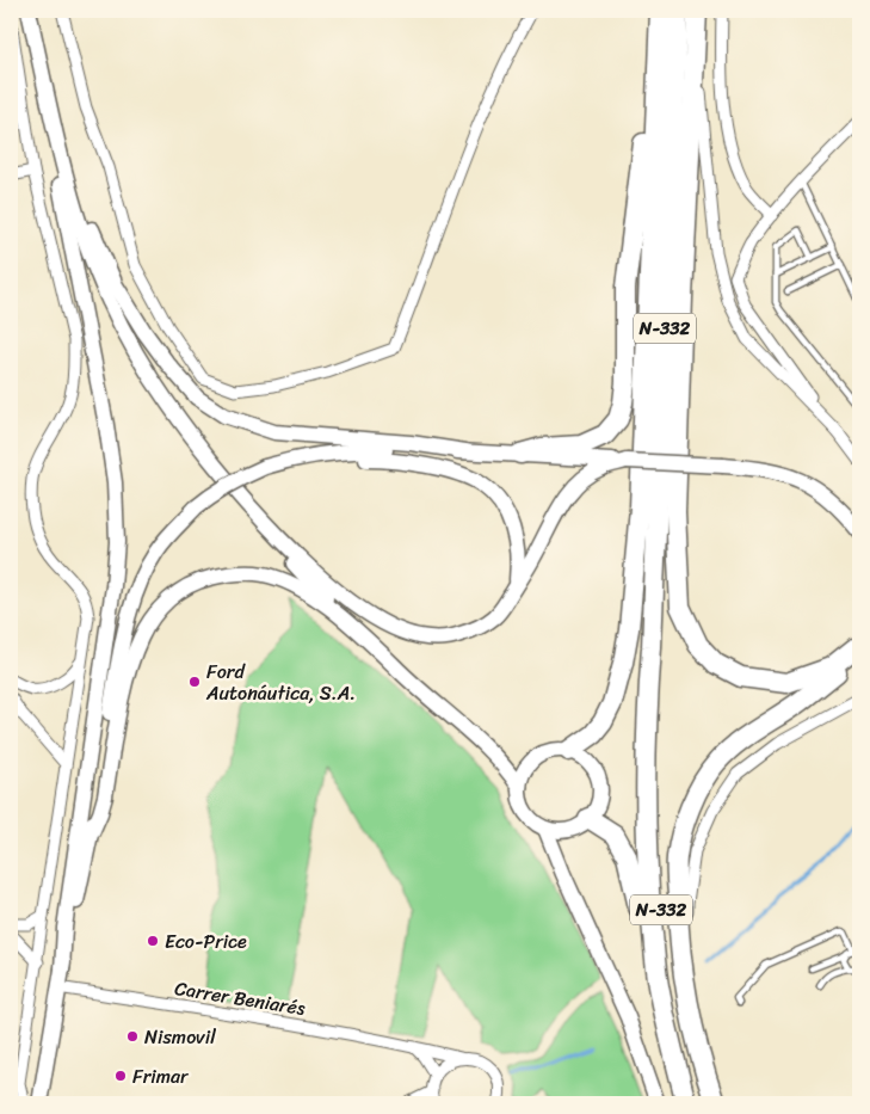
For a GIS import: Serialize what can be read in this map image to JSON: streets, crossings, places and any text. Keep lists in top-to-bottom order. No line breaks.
{"streets":{"highway":["N-332"],"street":["Carrer Beniarés"]},"places":["Ford Autonáutica, S.A.","Eco-Price","Nismovil","Frimar"]}
